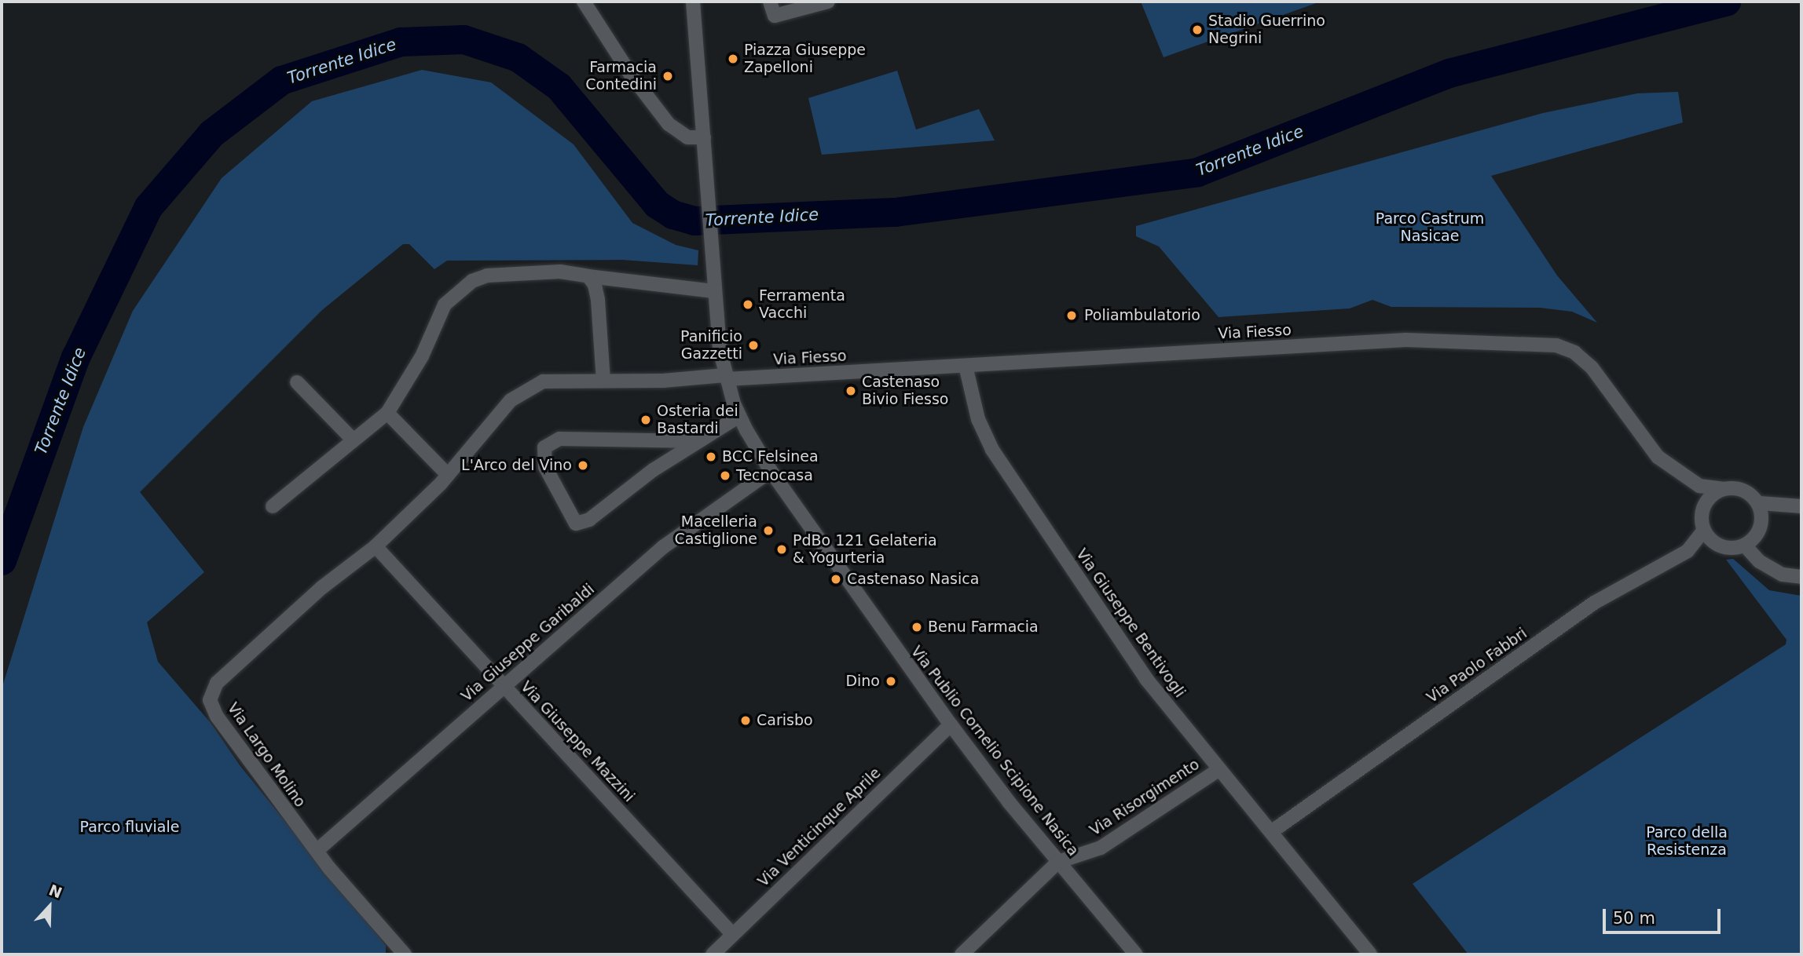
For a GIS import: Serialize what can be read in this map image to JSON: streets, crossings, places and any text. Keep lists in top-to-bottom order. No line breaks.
{"streets":{"street":["Via Fiesso","Via Giuseppe Bentivogli","Via Giuseppe Garibaldi","Via Paolo Fabbri","Via Giuseppe Mazzini","Via Publio Cornelio Scipione Nasica","Via Largo Molino","Via Risorgimento","Via Venticinque Aprile"]},"crossings":[["Via Fiesso","Via Giuseppe Bentivogli"],["Via Fiesso","Via Paolo Fabbri"],["Via Fiesso","Via Publio Cornelio Scipione Nasica"],["Via Fiesso","Via Largo Molino"],["Via Giuseppe Bentivogli","Via Paolo Fabbri"],["Via Giuseppe Bentivogli","Via Risorgimento"],["Via Giuseppe Garibaldi","Via Giuseppe Mazzini"],["Via Giuseppe Garibaldi","Via Publio Cornelio Scipione Nasica"],["Via Giuseppe Garibaldi","Via Largo Molino"],["Via Giuseppe Mazzini","Via Largo Molino"],["Via Giuseppe Mazzini","Via Venticinque Aprile"],["Via Publio Cornelio Scipione Nasica","Via Largo Molino"],["Via Publio Cornelio Scipione Nasica","Via Risorgimento"],["Via Publio Cornelio Scipione Nasica","Via Venticinque Aprile"]],"water":["Torrente Idice"],"parks":["Parco Castrum Nasicae","Parco fluviale","Parco della Resistenza"],"places":["Stadio Guerrino Negrini","Piazza Giuseppe Zapelloni","Farmacia Contedini","Ferramenta Vacchi","Poliambulatorio","Panificio Gazzetti","Castenaso Bivio Fiesso","Osteria dei Bastardi","BCC Felsinea","L'Arco del Vino","Tecnocasa","Macelleria Castiglione","PdBo 121 Gelateria & Yogurteria","Castenaso Nasica","Benu Farmacia","Dino","Carisbo"],"scale_bar":"50 m","north":"top"}
